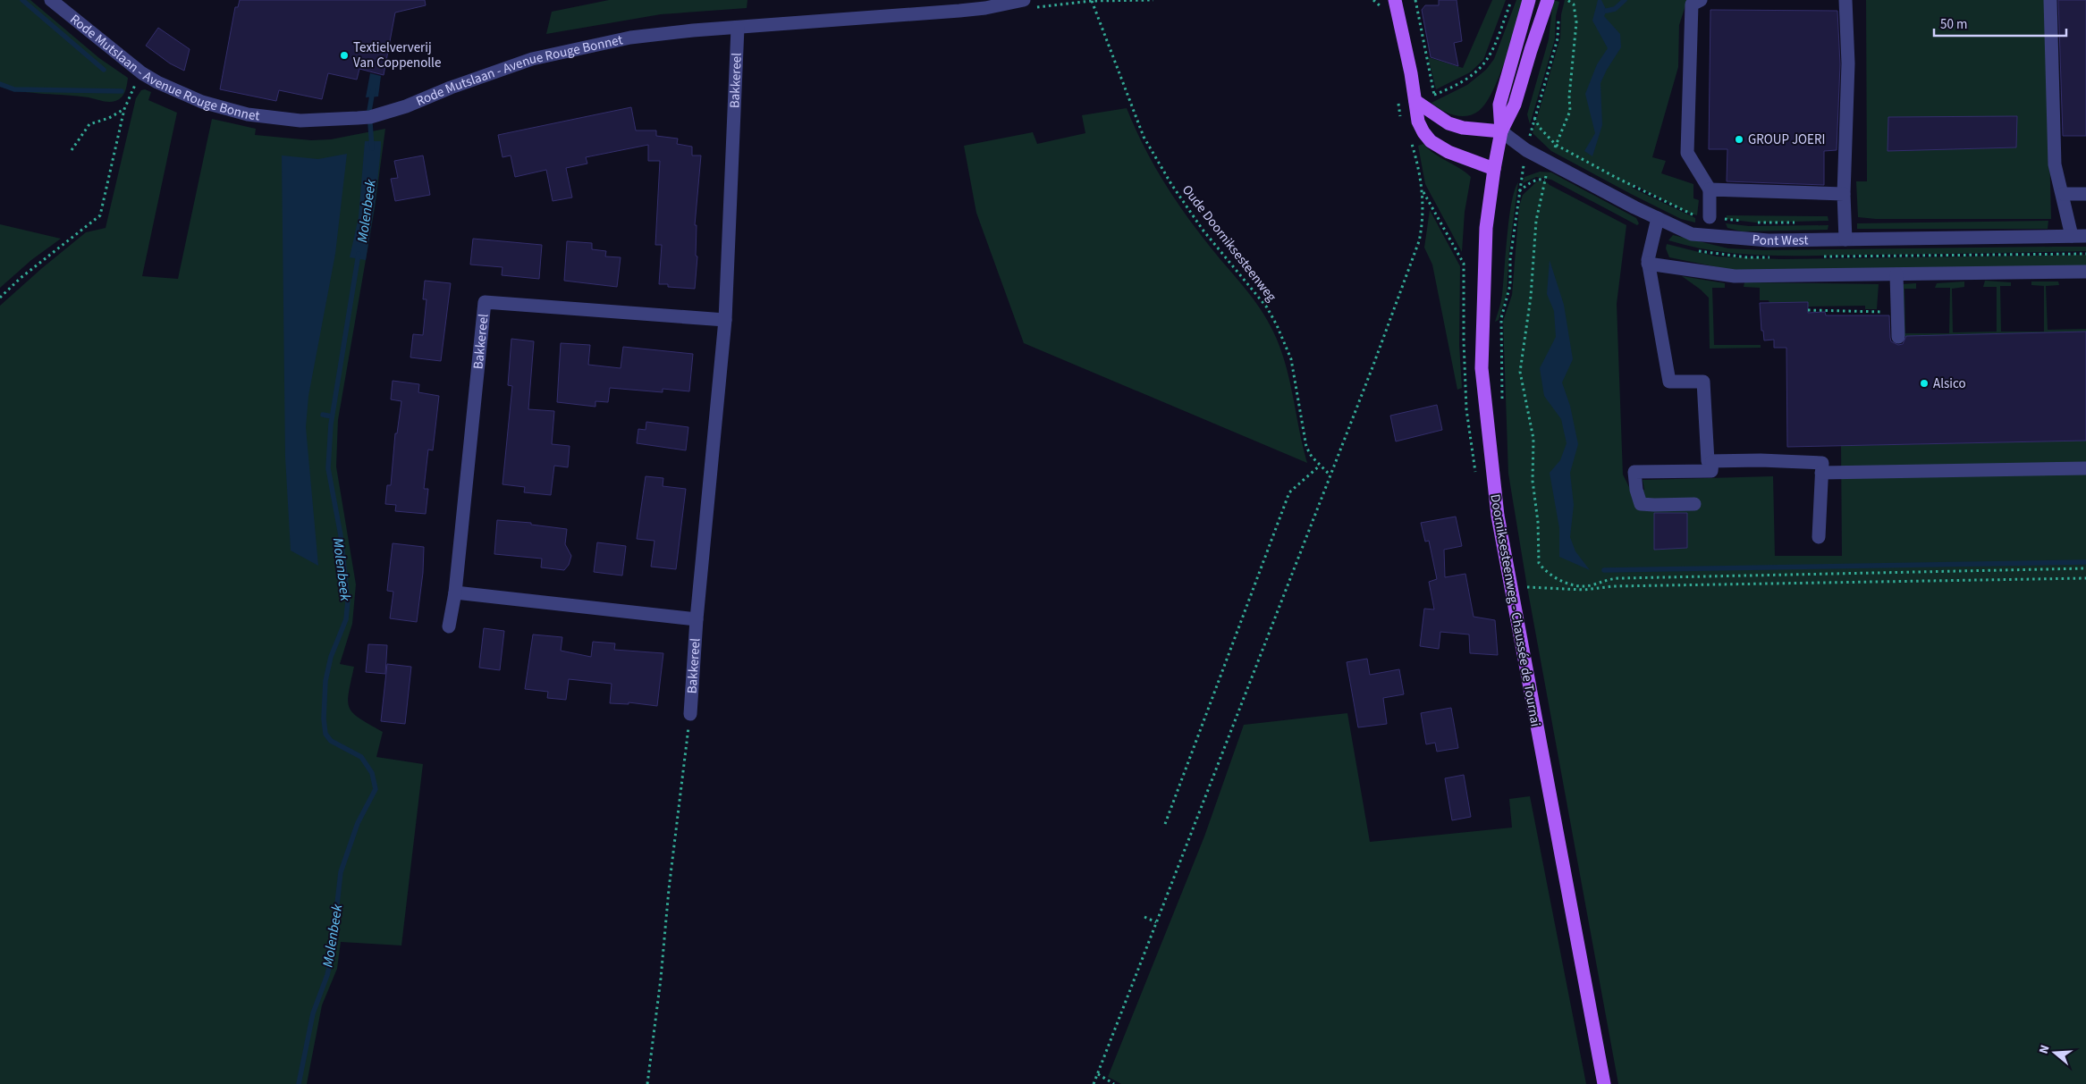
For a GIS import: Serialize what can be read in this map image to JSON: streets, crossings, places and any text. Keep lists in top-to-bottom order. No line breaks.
{"streets":{"main road":["Doorniksesteenweg - Chaussée de Tournai"],"street":["Rode Mutslaan - Avenue Rouge Bonnet","Bakkereel","Pont West"],"path":["Oude Doorniksesteenweg"]},"crossings":[["Rode Mutslaan - Avenue Rouge Bonnet","Bakkereel"],["Pont West","Doorniksesteenweg - Chaussée de Tournai"]],"water":["Molenbeek"],"places":["Textielververij Van Coppenolle","GROUP JOERI","Alsico"],"scale_bar":"50 m","north":"left"}
